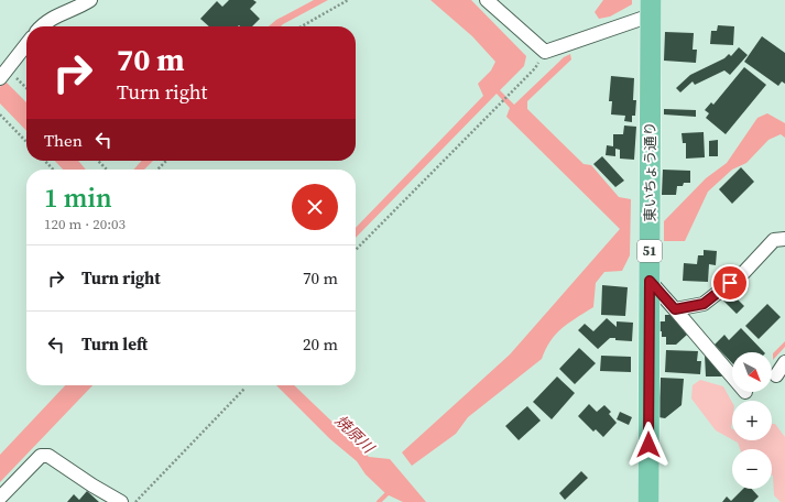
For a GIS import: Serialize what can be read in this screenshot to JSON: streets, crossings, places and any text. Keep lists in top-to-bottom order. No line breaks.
{"streets":{"main road":["東いちょう通り","51"]},"water":["焼原川"],"north":"bottom right","page":{"turn":["70 m","Turn right"],"then":"Then","heading":["1 min","120 m · 20:03"],"list":[{"name":"Turn right","value":"70 m"},{"name":"Turn left","value":"20 m"}],"map_buttons":["+","−"]}}
